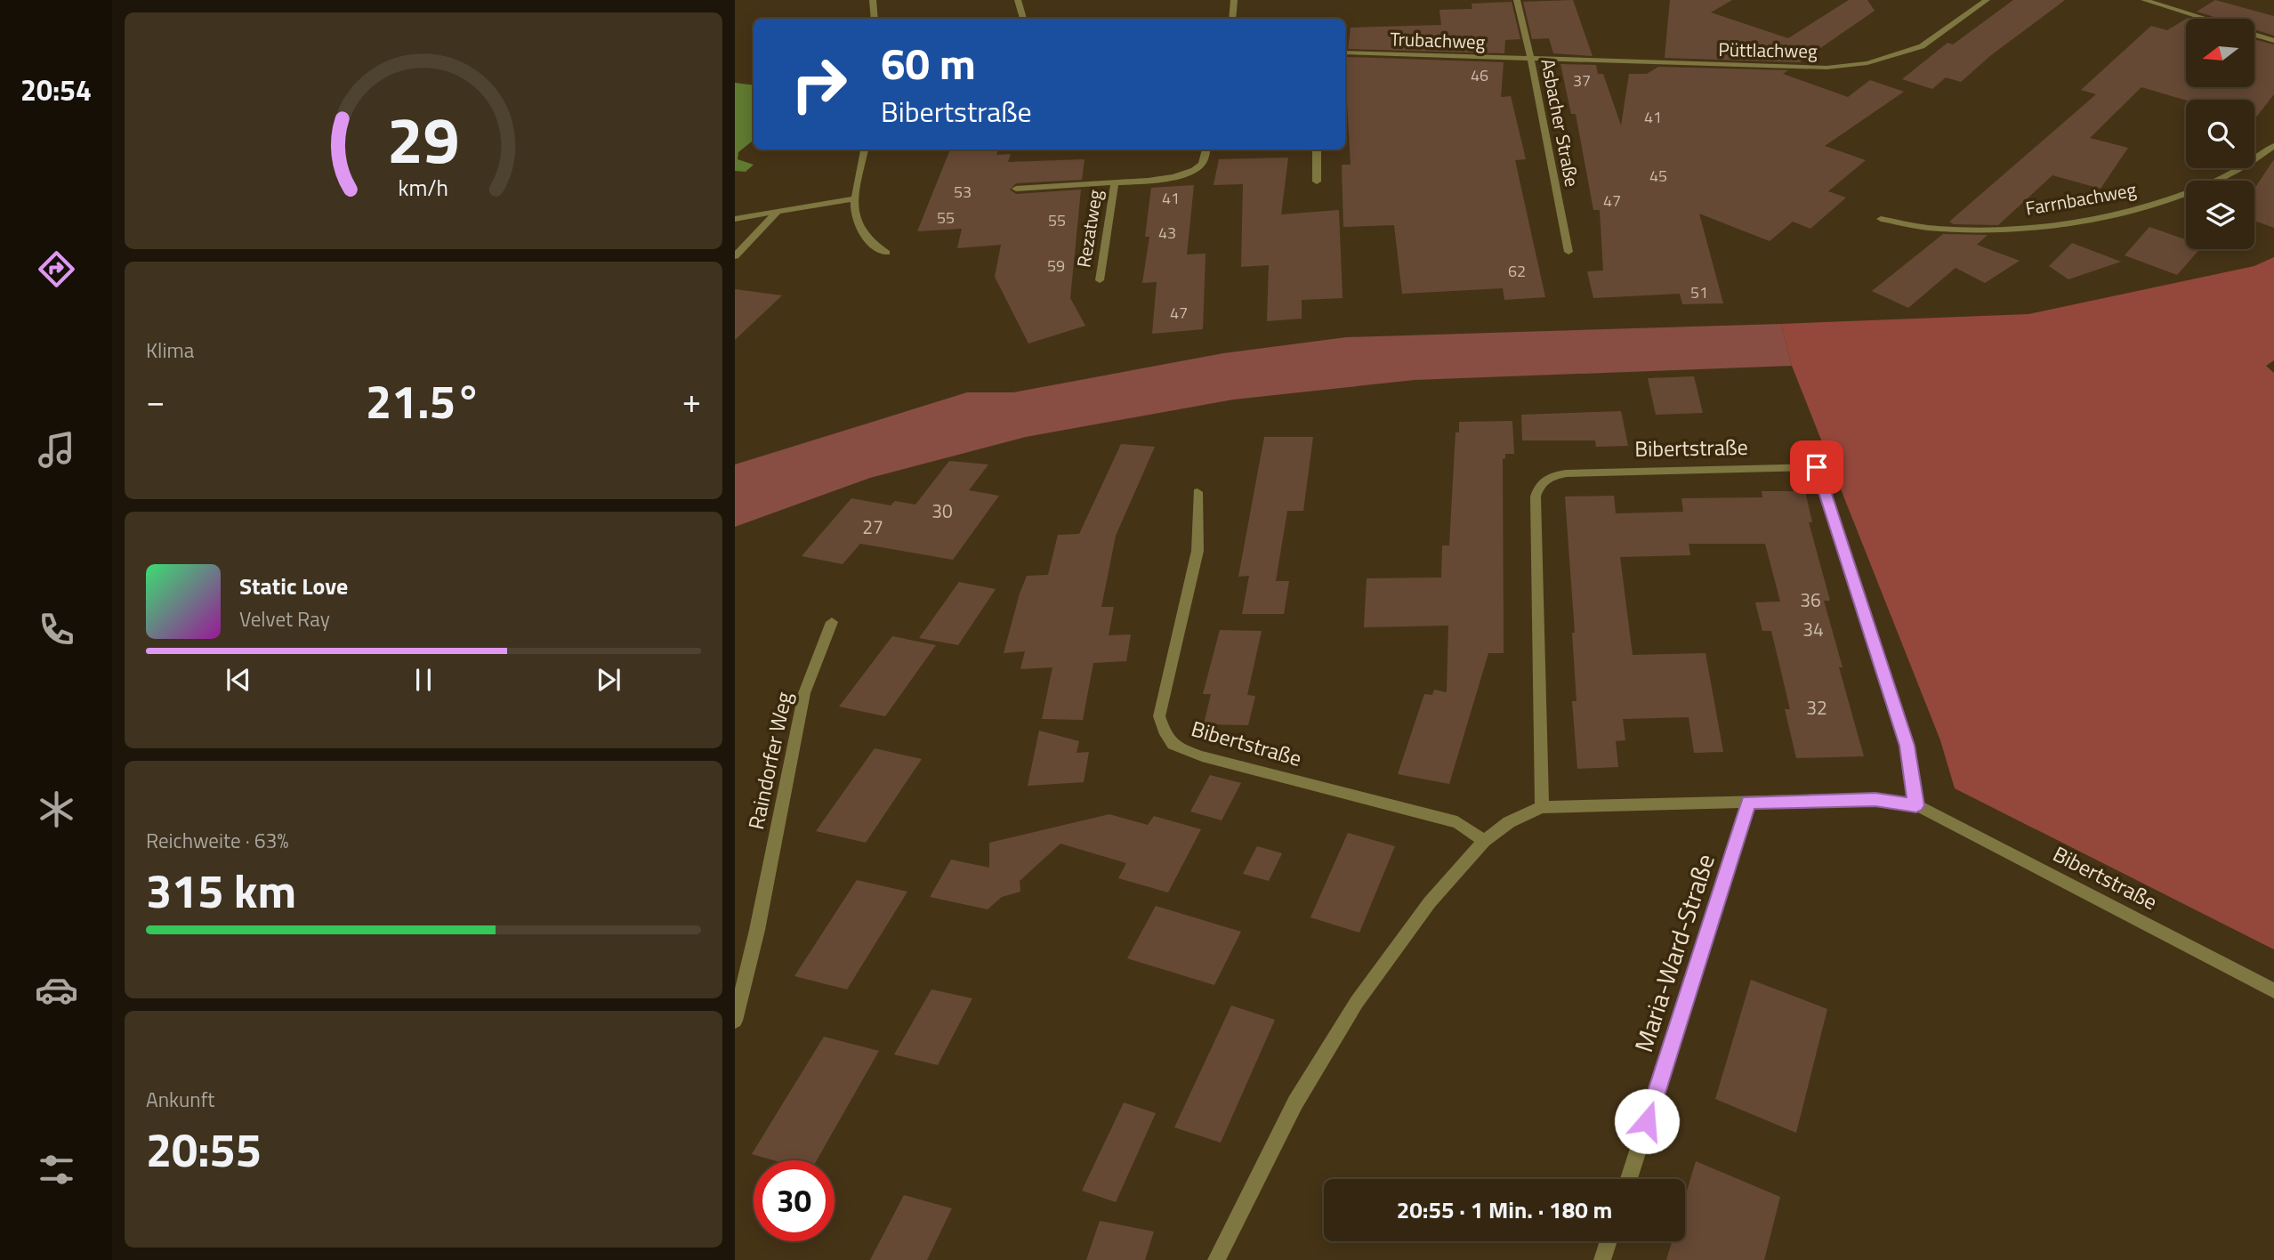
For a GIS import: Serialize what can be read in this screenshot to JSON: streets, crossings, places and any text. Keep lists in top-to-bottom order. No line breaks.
{"streets":{"street":["Trubachweg","Püttlachweg","Asbacher Straße","Farrnbachweg","Rezatweg","Bibertstraße","Raindorfer Weg","Maria-Ward-Straße"]},"crossings":[["Trubachweg","Püttlachweg"],["Trubachweg","Asbacher Straße"],["Püttlachweg","Asbacher Straße"],["Bibertstraße","Maria-Ward-Straße"]],"house_numbers":["46","37","41","45","53","41","47","55","55","43","59","62","51","47","30","27","36","34","32"],"north":"left","page":{"tabs":"20:54","turn":["60 m","Bibertstraße"],"tile":["Klima",["Reichweite · 63%","315 km"],["Ankunft","20:55"]],"heat":["−","21.5°","+"],"song":["Static Love","Velvet Ray"],"limit":"30","trip":"20:55 · 1 Min. · 180 m","gauge":["29","km/h"]}}
